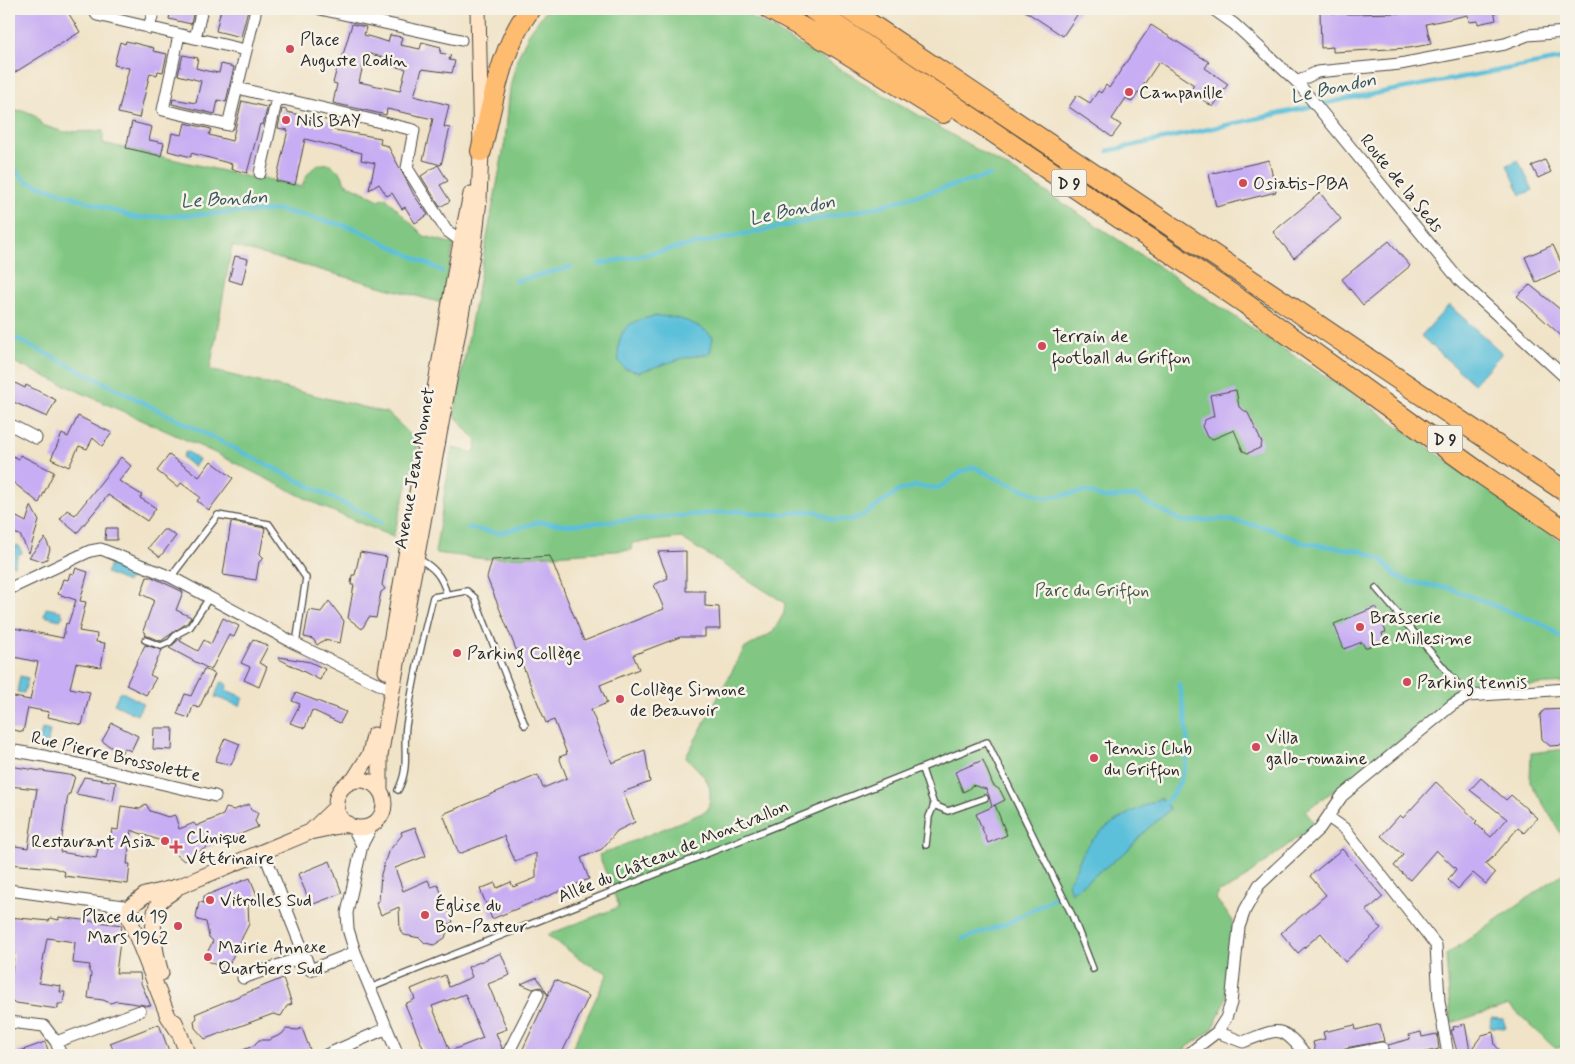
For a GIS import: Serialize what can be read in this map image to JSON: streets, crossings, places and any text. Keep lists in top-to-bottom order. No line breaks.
{"streets":{"highway":["D 9"],"street":["Route de la Seds","Avenue Jean Monnet","Rue Pierre Brossolette"],"lane":["Allée du Château de Montvallon"]},"water":["Le Bondon"],"parks":["Parc du Griffon"],"places":{"other":["Place Auguste Rodin","Campanille","Nils BAY","Osiatis-PBA","Terrain de football du Griffon","Brasserie Le Millesime","Parking Collège","Parking tennis","Collège Simone de Beauvoir","Villa gallo-romaine","Tennis Club du Griffon","Restaurant Asia","Vitrolles Sud","Église du Bon-Pasteur","Place du 19 Mars 1962","Mairie Annexe Quartiers Sud"],"health":["Clinique Vétérinaire"]}}
